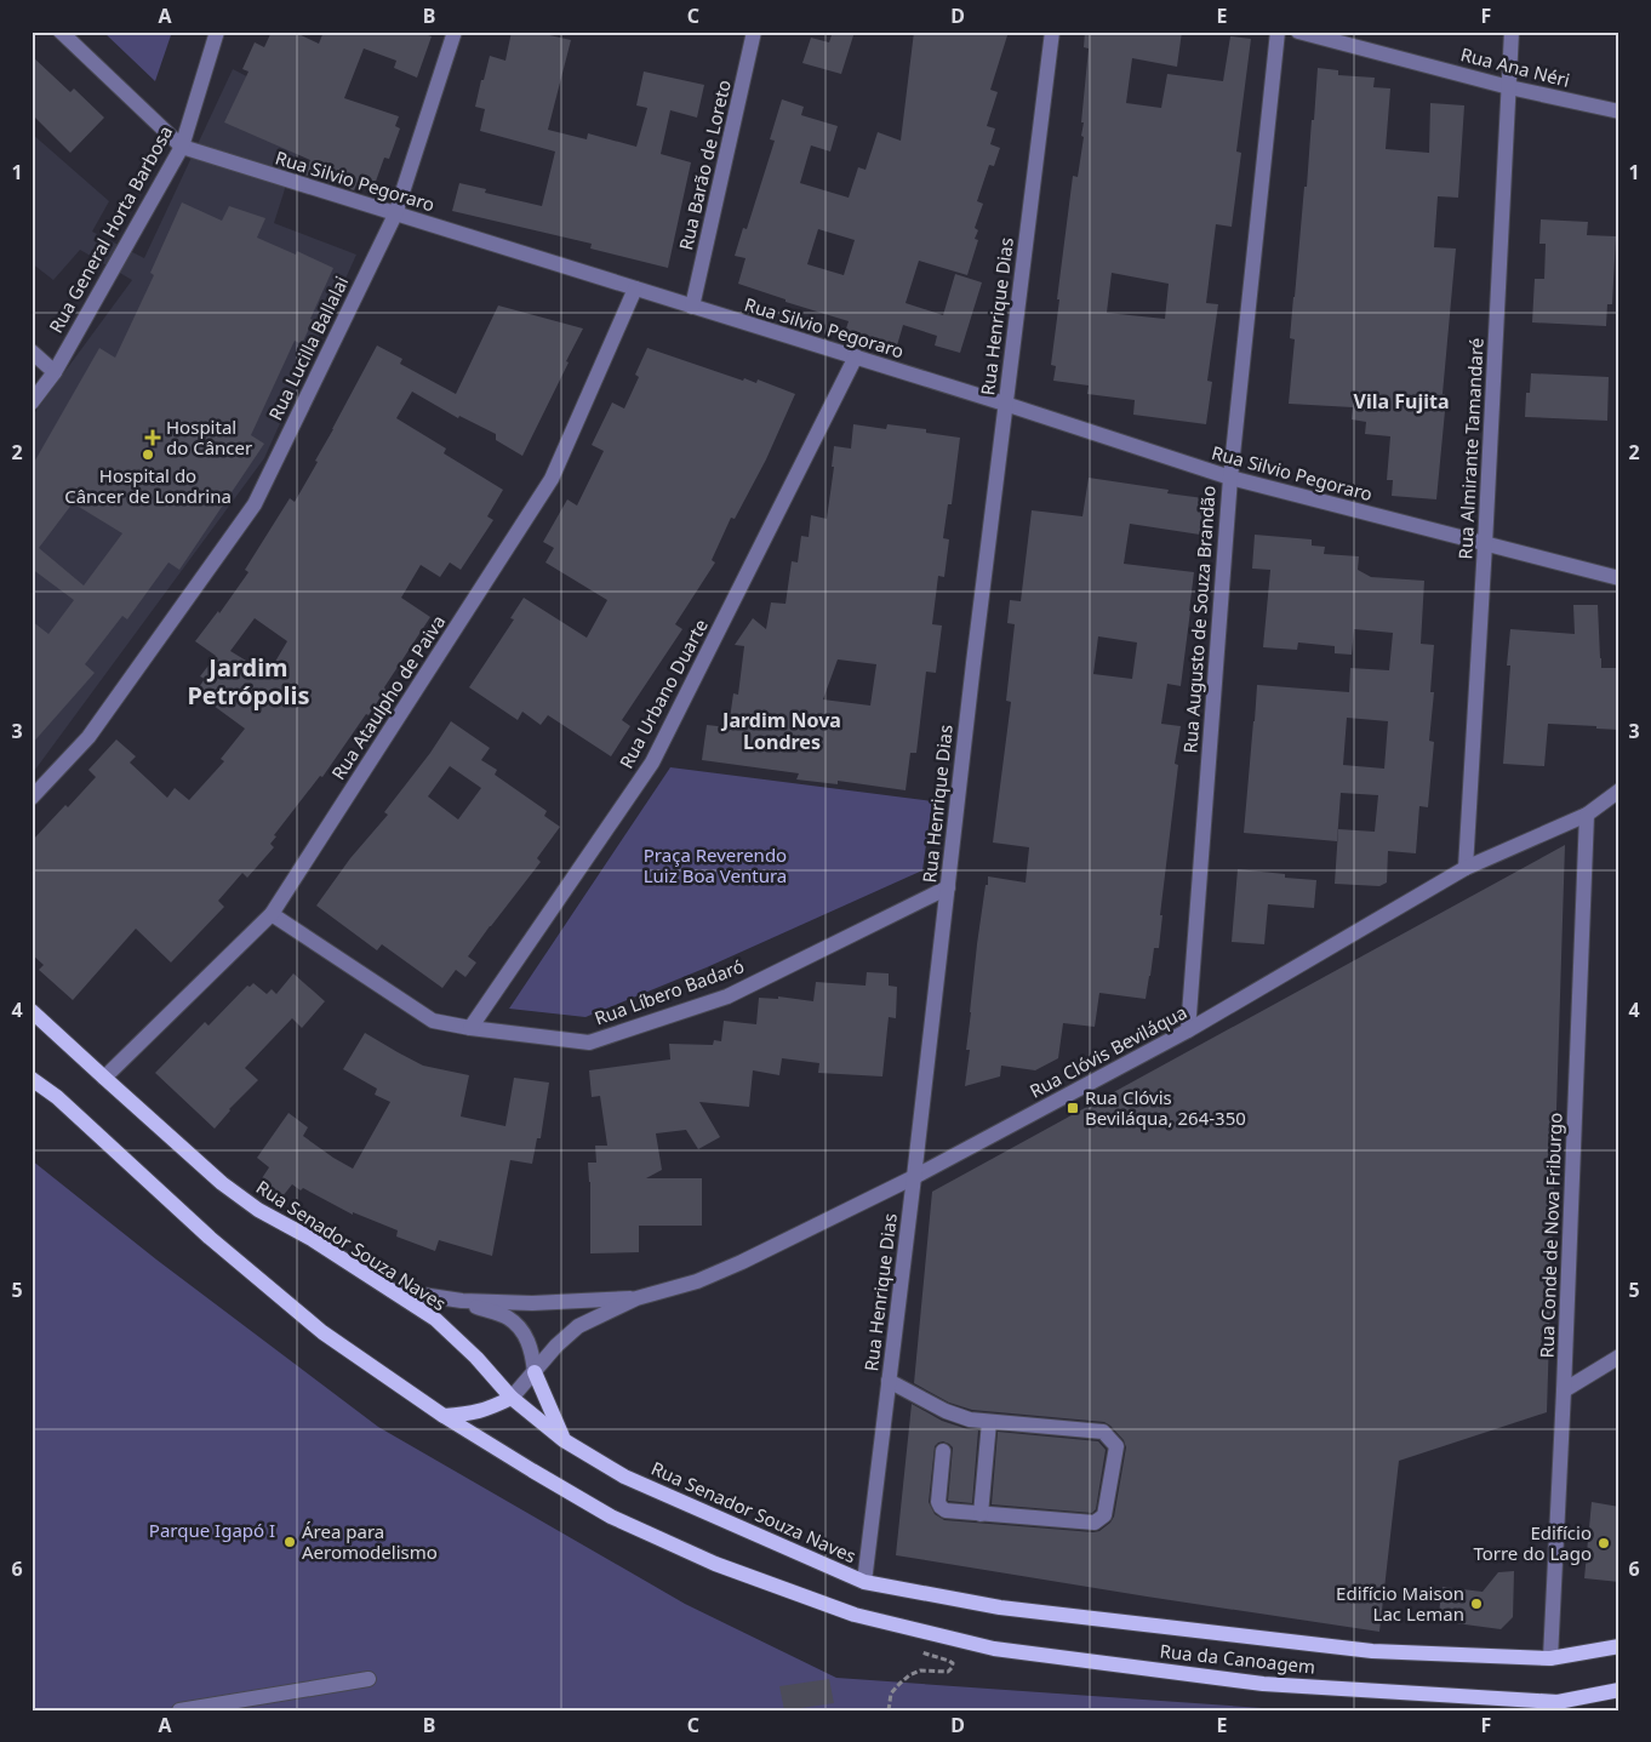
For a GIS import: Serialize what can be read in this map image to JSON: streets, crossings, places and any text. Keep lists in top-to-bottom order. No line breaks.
{"streets":{"main road":["Rua Senador Souza Naves","Rua da Canoagem"],"street":["Rua Ana Néri","Rua Barão de Loreto","Rua Silvio Pegoraro","Rua General Horta Barbosa","Rua Henrique Dias","Rua Lucilla Ballalai","Rua Almirante Tamandaré","Rua Augusto de Souza Brandão","Rua Urbano Duarte","Rua Ataulpho de Paiva","Rua Líbero Badaró","Rua Clóvis Beviláqua","Rua Conde de Nova Friburgo"]},"crossings":[["Rua Ana Néri","Rua Almirante Tamandaré"],["Rua Barão de Loreto","Rua Silvio Pegoraro"],["Rua Silvio Pegoraro","Rua General Horta Barbosa"],["Rua Silvio Pegoraro","Rua Henrique Dias"],["Rua Silvio Pegoraro","Rua Lucilla Ballalai"],["Rua Silvio Pegoraro","Rua Almirante Tamandaré"],["Rua Silvio Pegoraro","Rua Augusto de Souza Brandão"],["Rua Silvio Pegoraro","Rua Urbano Duarte"],["Rua Silvio Pegoraro","Rua Ataulpho de Paiva"],["Rua Henrique Dias","Rua Líbero Badaró"],["Rua Henrique Dias","Rua Clóvis Beviláqua"],["Rua Henrique Dias","Rua Senador Souza Naves"],["Rua Almirante Tamandaré","Rua Clóvis Beviláqua"],["Rua Augusto de Souza Brandão","Rua Clóvis Beviláqua"],["Rua Urbano Duarte","Rua Líbero Badaró"],["Rua Ataulpho de Paiva","Rua Líbero Badaró"],["Rua Ataulpho de Paiva","Rua Senador Souza Naves"],["Rua Clóvis Beviláqua","Rua Conde de Nova Friburgo"],["Rua Clóvis Beviláqua","Rua Senador Souza Naves"],["Rua Conde de Nova Friburgo","Rua Senador Souza Naves"]],"districts":["Vila Fujita","Jardim Petrópolis","Jardim Nova Londres"],"parks":["Praça Reverendo Luiz Boa Ventura","Parque Igapó I"],"places":{"health":["Hospital do Câncer"],"other":["Hospital do Câncer de Londrina","Área para Aeromodelismo","Edifício Torre do Lago","Edifício Maison Lac Leman"],"transit":["Rua Clóvis Beviláqua, 264-350"]},"grid":{"columns":["A","B","C","D","E","F"],"rows":["1","2","3","4","5","6"]}}
